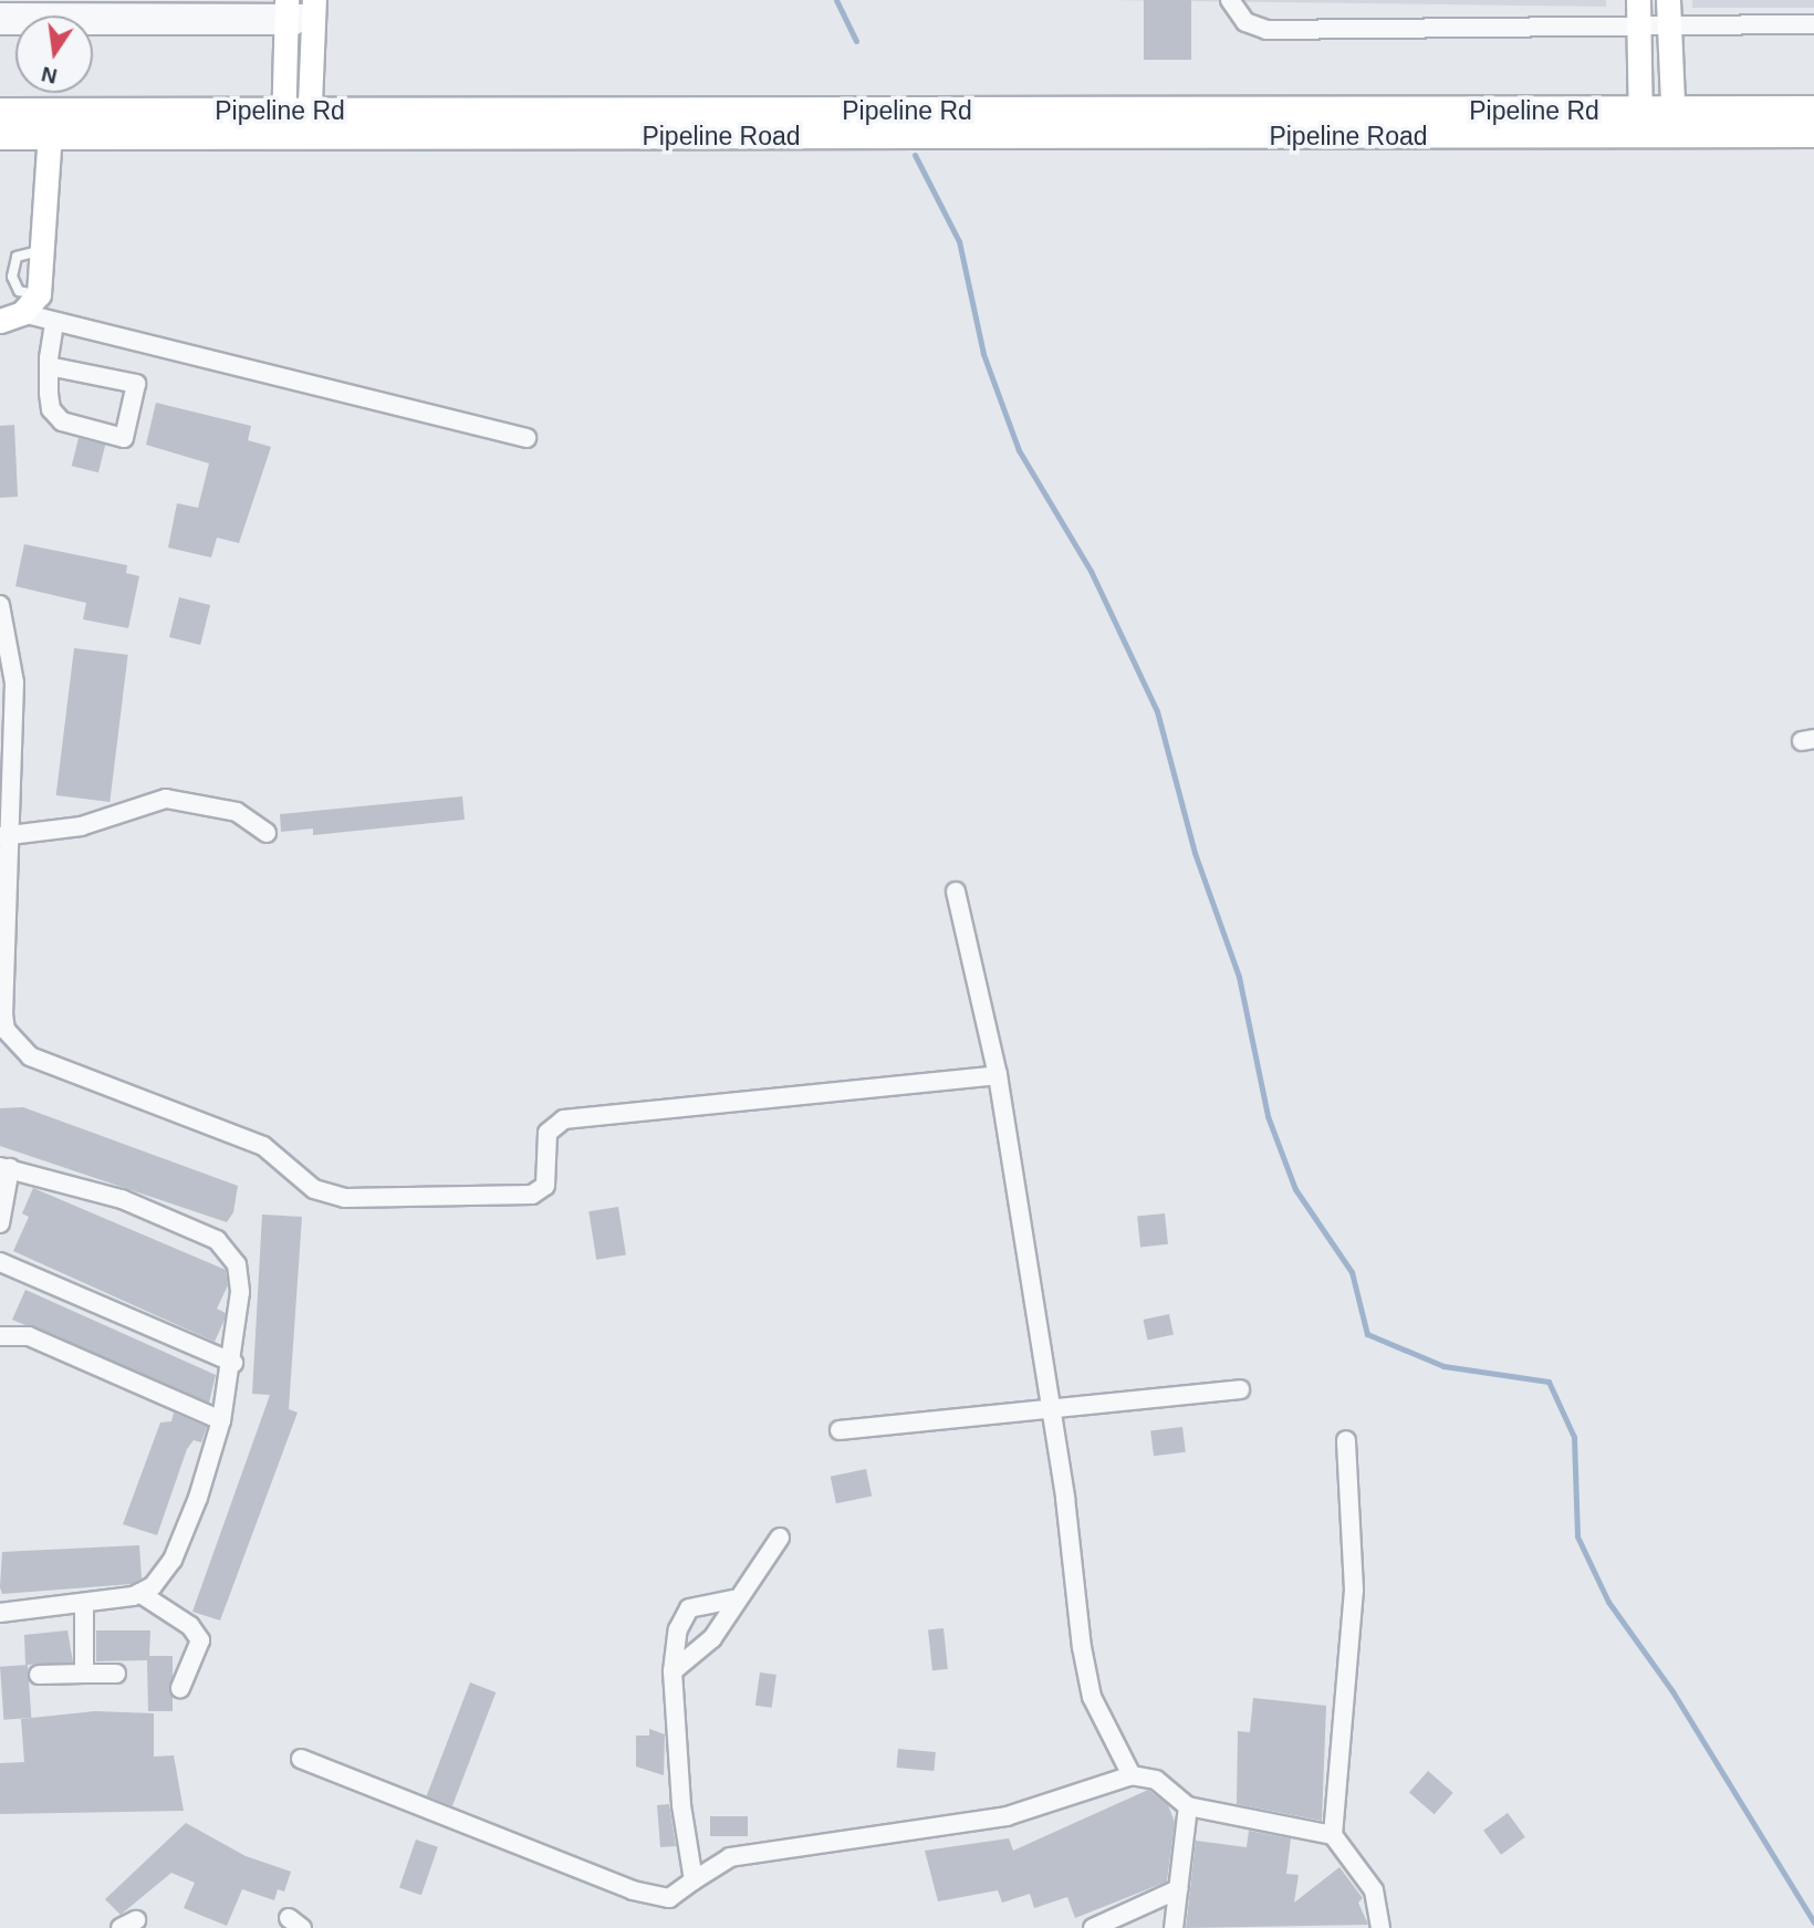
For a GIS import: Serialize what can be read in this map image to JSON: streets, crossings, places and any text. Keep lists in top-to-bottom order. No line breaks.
{"streets":{"main road":["Pipeline Rd"]},"north":"bottom"}
